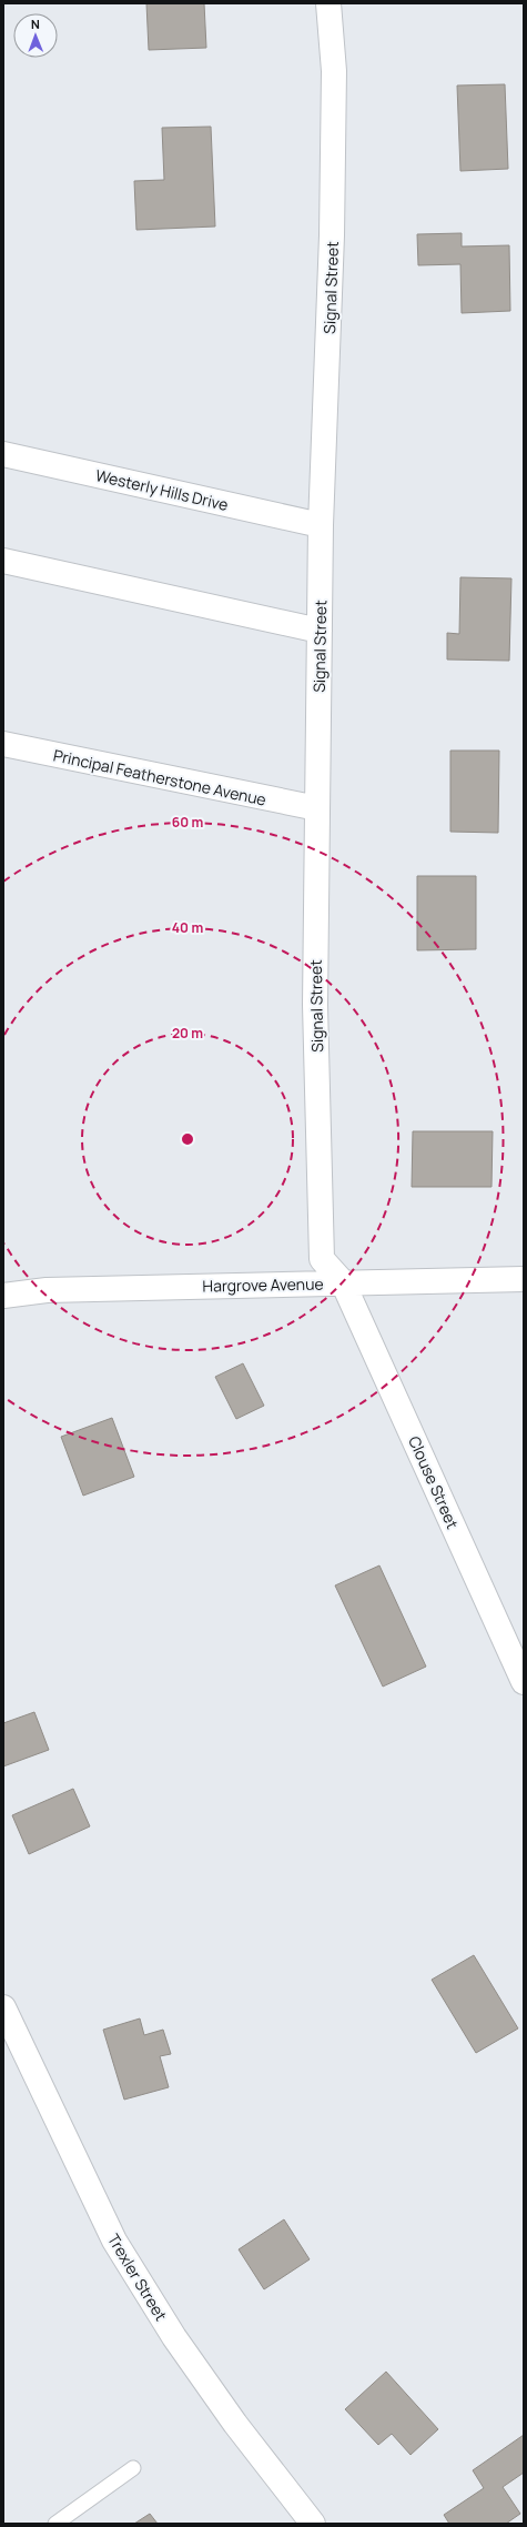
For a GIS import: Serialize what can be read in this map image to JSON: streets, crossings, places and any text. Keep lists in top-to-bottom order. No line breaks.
{"streets":{"street":["Signal Street","Westerly Hills Drive","Principal Featherstone Avenue","Hargrove Avenue","Clouse Street","Trexler Street"]},"crossings":[["Signal Street","Westerly Hills Drive"],["Signal Street","Principal Featherstone Avenue"],["Signal Street","Hargrove Avenue"],["Signal Street","Clouse Street"],["Hargrove Avenue","Clouse Street"]],"north":"top","rings":["60 m","40 m","20 m"]}
